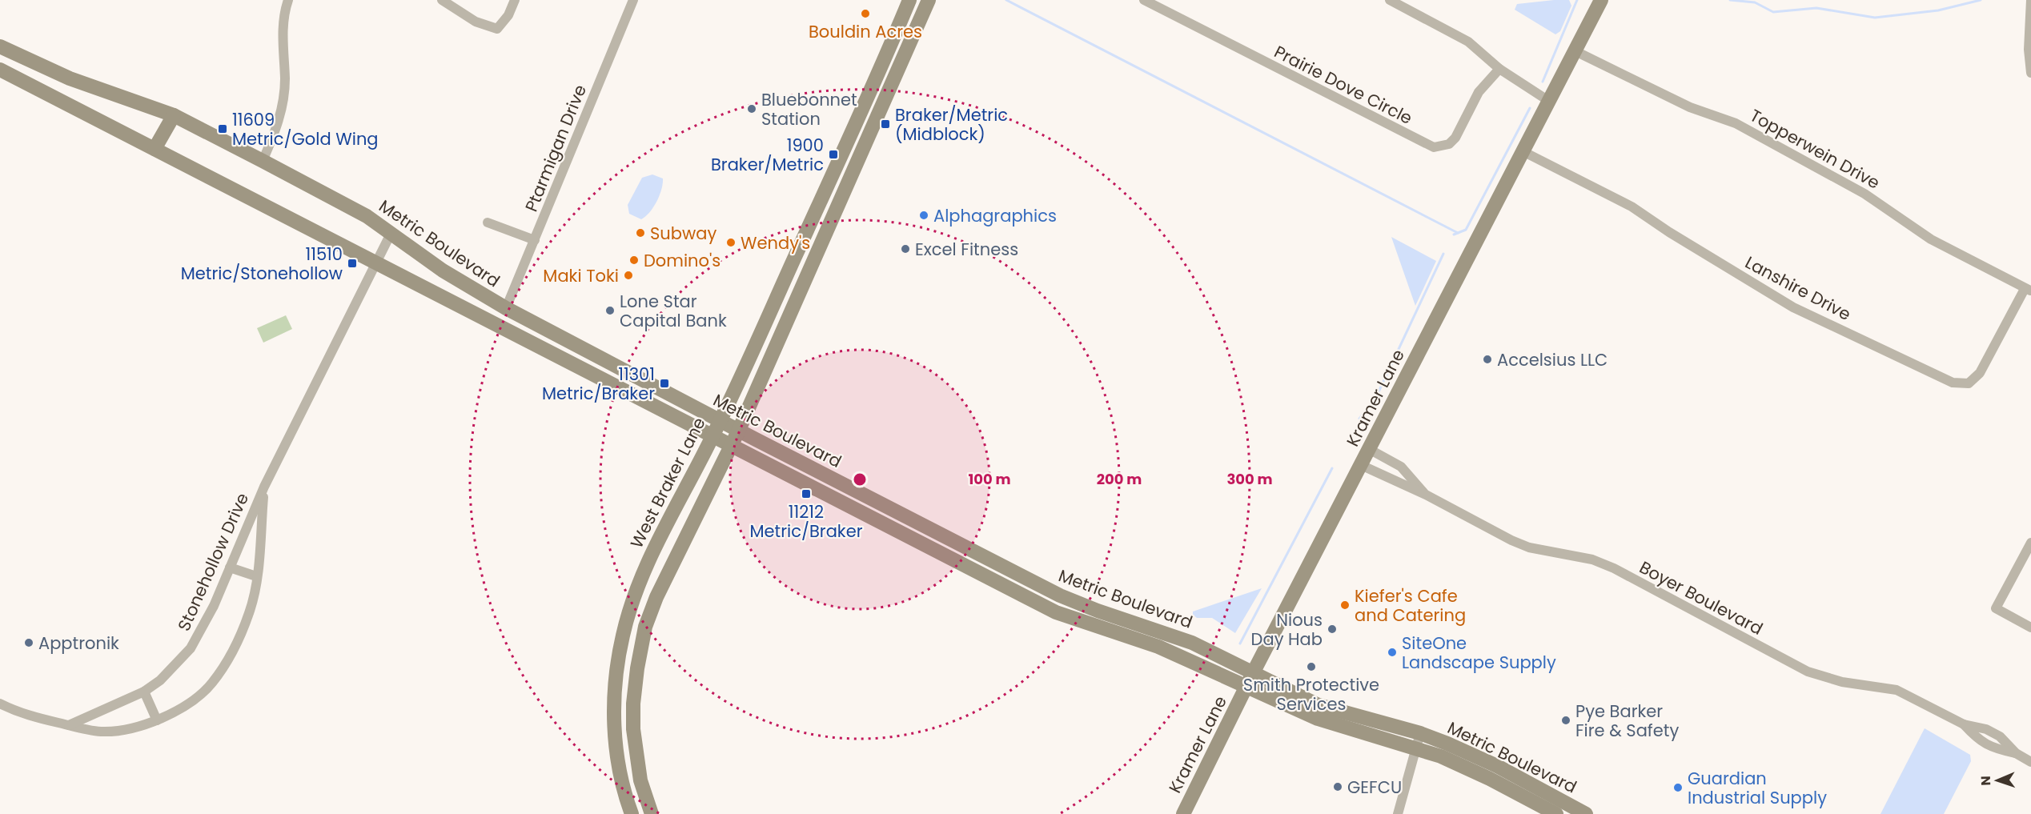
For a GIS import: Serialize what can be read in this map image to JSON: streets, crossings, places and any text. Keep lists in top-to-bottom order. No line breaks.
{"streets":{"main road":["Metric Boulevard","Kramer Lane","West Braker Lane"],"street":["Prairie Dove Circle","Ptarmigan Drive","Topperwein Drive","Lanshire Drive","Stonehollow Drive","Boyer Boulevard"]},"crossings":[["Ptarmigan Drive","Metric Boulevard"],["Topperwein Drive","Lanshire Drive"],["Topperwein Drive","Kramer Lane"],["Metric Boulevard","Kramer Lane"],["Metric Boulevard","West Braker Lane"],["Metric Boulevard","Stonehollow Drive"],["Lanshire Drive","Kramer Lane"],["Kramer Lane","Boyer Boulevard"]],"places":{"other":["Bouldin Acres","Bluebonnet Station","Alphagraphics","Subway","Wendy's","Excel Fitness","Domino's","Maki Toki","Lone Star Capital Bank","Accelsius LLC","Kiefer's Cafe and Catering","Nious Day Hab","Apptronik","SiteOne Landscape Supply","Smith Protective Services","Pye Barker Fire & Safety","GEFCU","Guardian Industrial Supply"],"transit":["Braker/Metric (Midblock)","11609 Metric/Gold Wing","1900 Braker/Metric","11510 Metric/Stonehollow","11301 Metric/Braker","11212 Metric/Braker"]},"north":"left","rings":["100 m","200 m","300 m"]}
